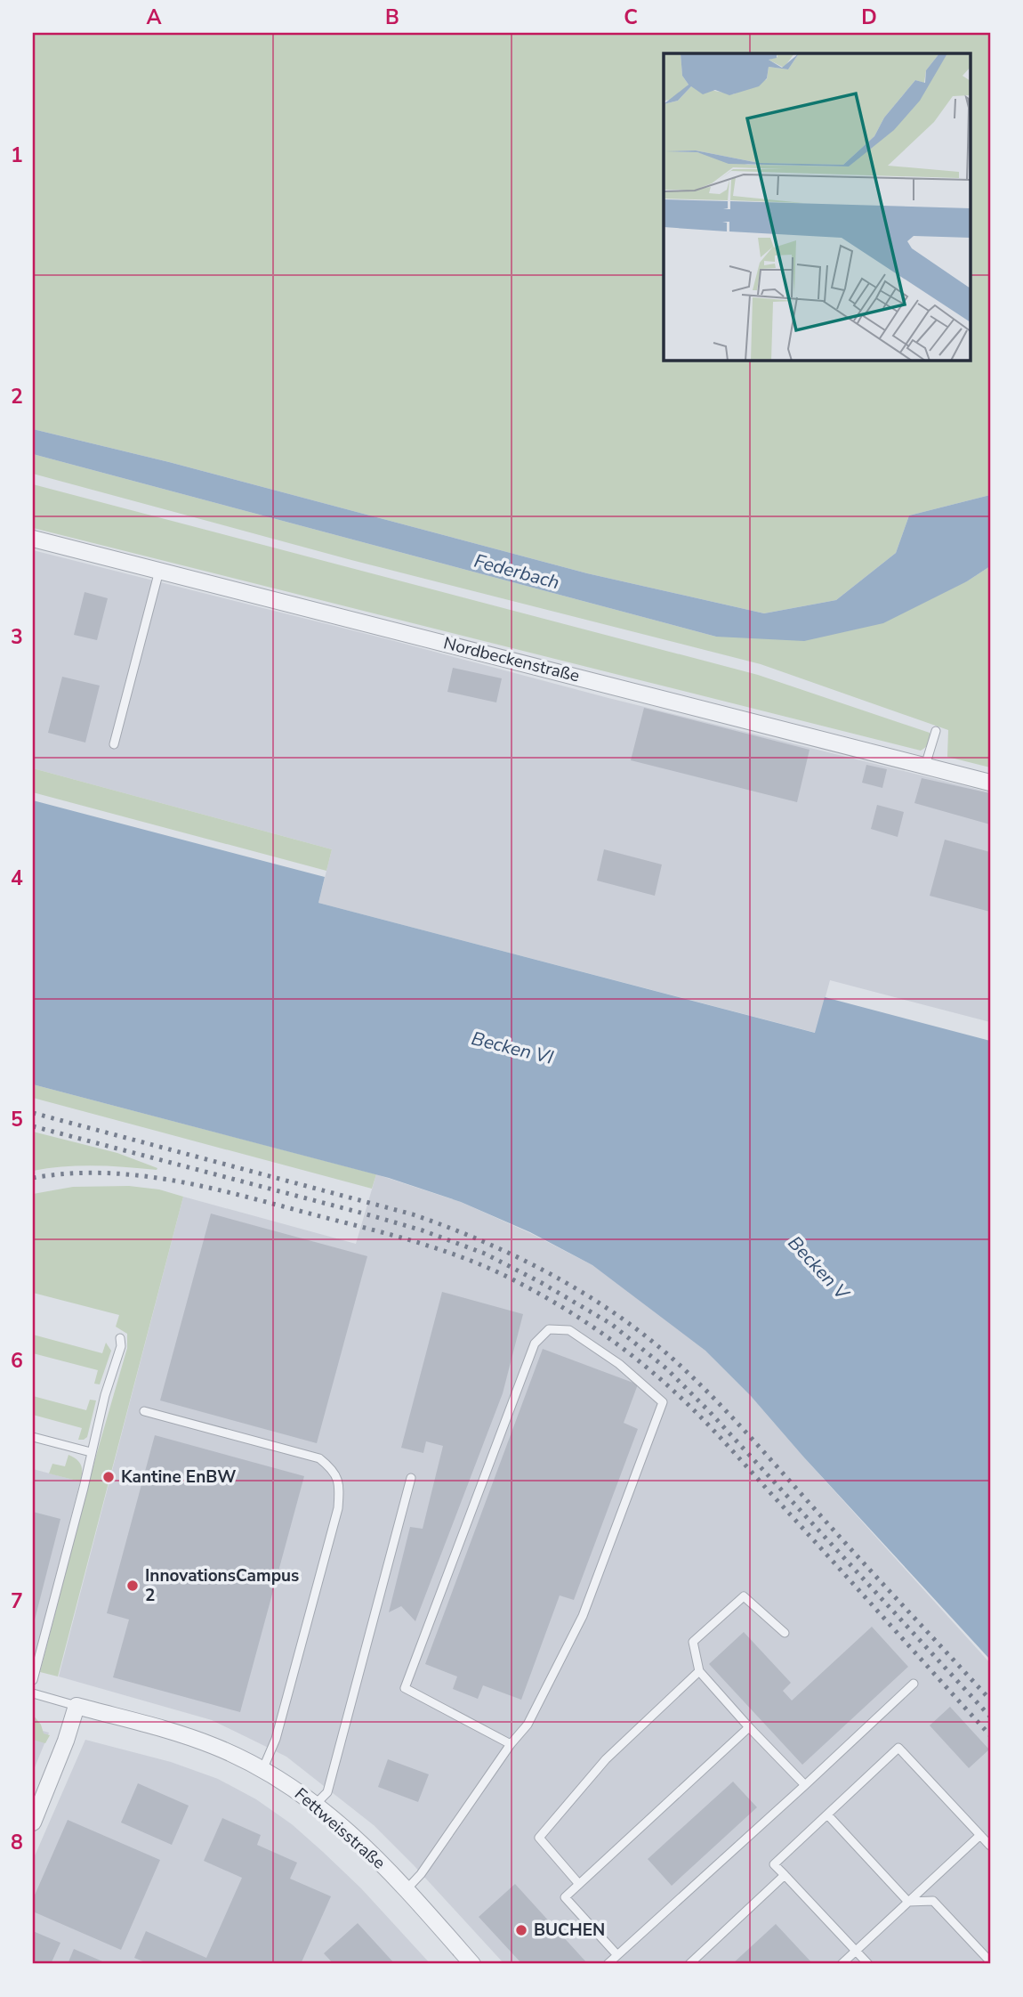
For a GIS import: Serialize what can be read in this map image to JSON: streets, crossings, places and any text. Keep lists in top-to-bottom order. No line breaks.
{"streets":{"street":["Nordbeckenstraße","Fettweisstraße"]},"water":["Federbach","Becken VI","Becken V"],"places":["Kantine EnBW","InnovationsCampus 2","BUCHEN"],"grid":{"columns":["A","B","C","D"],"rows":["1","2","3","4","5","6","7","8"]}}
